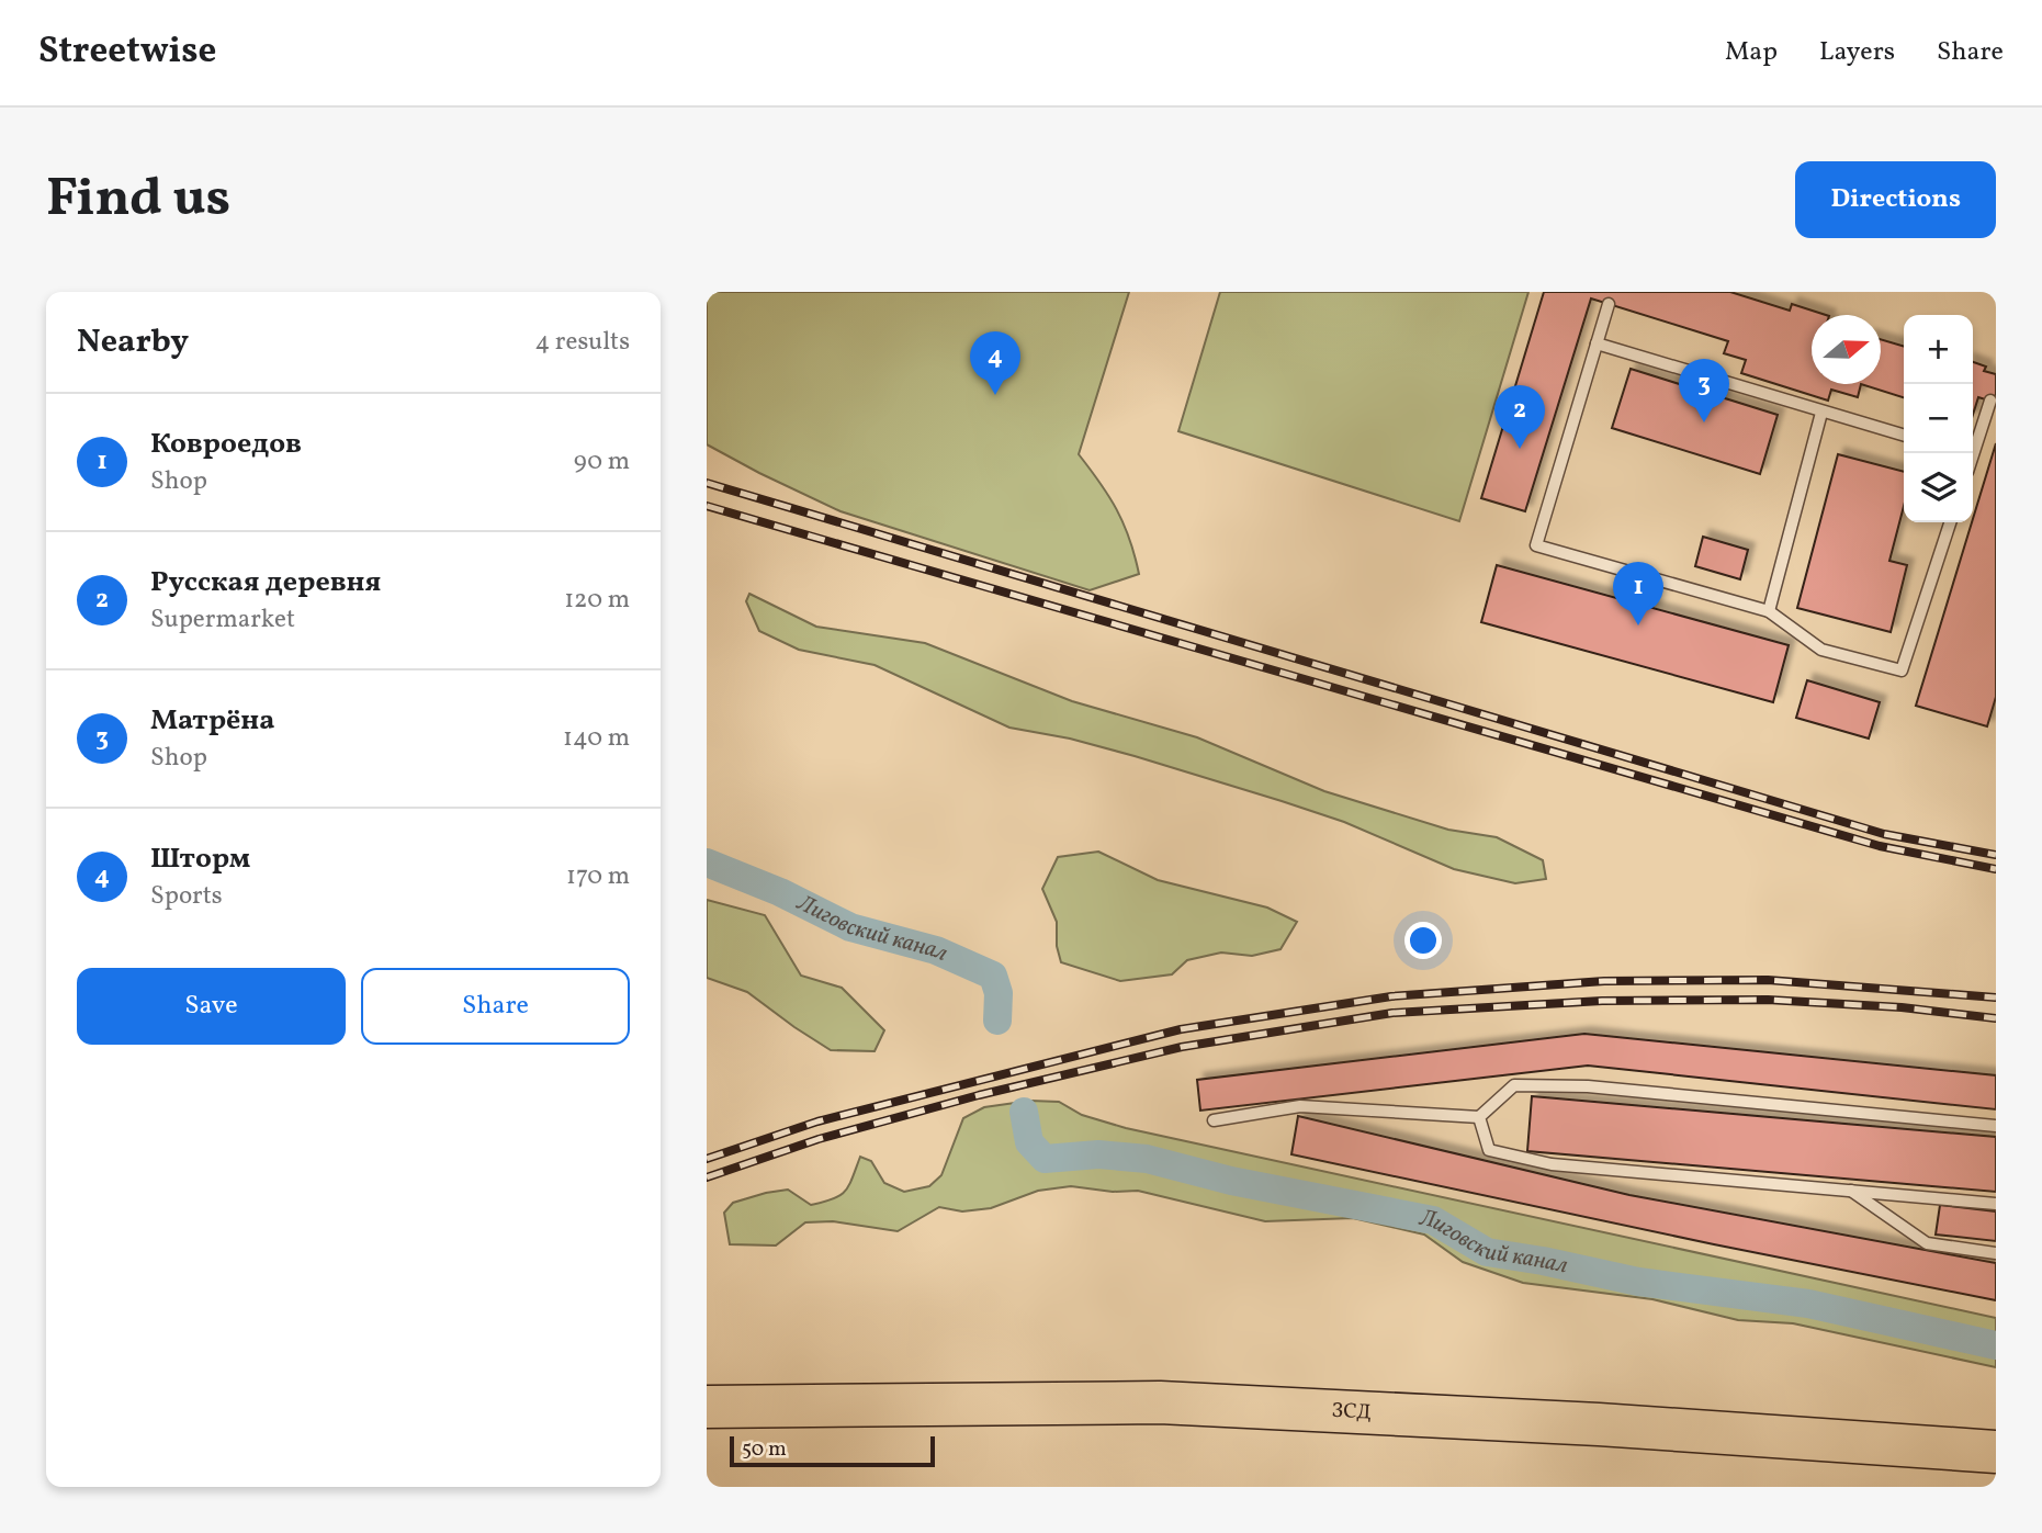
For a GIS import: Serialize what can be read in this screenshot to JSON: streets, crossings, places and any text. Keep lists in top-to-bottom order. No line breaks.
{"streets":{"highway":["ЗСД"]},"water":["Лиговский канал"],"scale_bar":"50 m","north":"right","page":{"header":"Streetwise","nav":["Map","Layers","Share"],"buttons":["Directions",["Save","Share"]],"title":"Find us","heading":["Nearby","4 results"],"map_buttons":["+","−"],"pins":["4","3","2","1"],"list":[{"mark":"1","name":"Ковроедов","note":"Shop","value":"90 m"},{"mark":"2","name":"Русская деревня","note":"Supermarket","value":"120 m"},{"mark":"3","name":"Матрёна","note":"Shop","value":"140 m"},{"mark":"4","name":"Шторм","note":"Sports","value":"170 m"}],"scale":"50 m"}}
